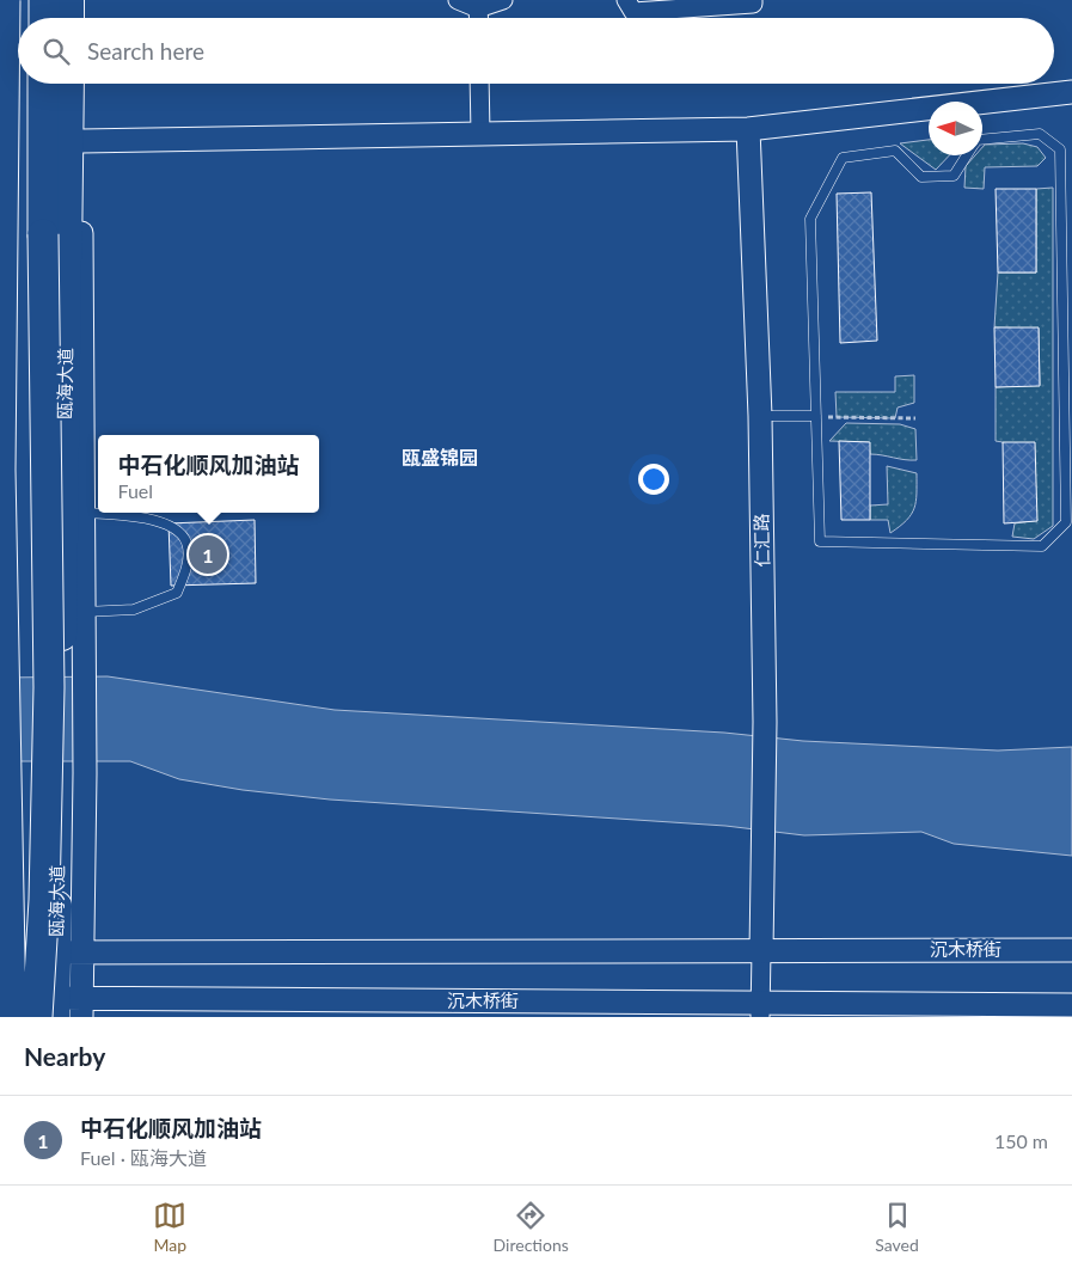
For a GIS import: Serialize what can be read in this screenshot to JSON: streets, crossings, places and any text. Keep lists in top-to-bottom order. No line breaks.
{"streets":{"main road":["瓯海大道"],"street":["仁汇路","沉木桥街"]},"crossings":[["瓯海大道","沉木桥街"],["仁汇路","沉木桥街"]],"districts":["瓯盛锦园"],"north":"left","page":{"search":"Search here","popup":["中石化顺风加油站","Fuel"],"pins":"1","heading":"Nearby","list":[{"mark":"1","name":"中石化顺风加油站","note":"Fuel · 瓯海大道","value":"150 m"}],"nav":["Map","Directions","Saved"]}}
